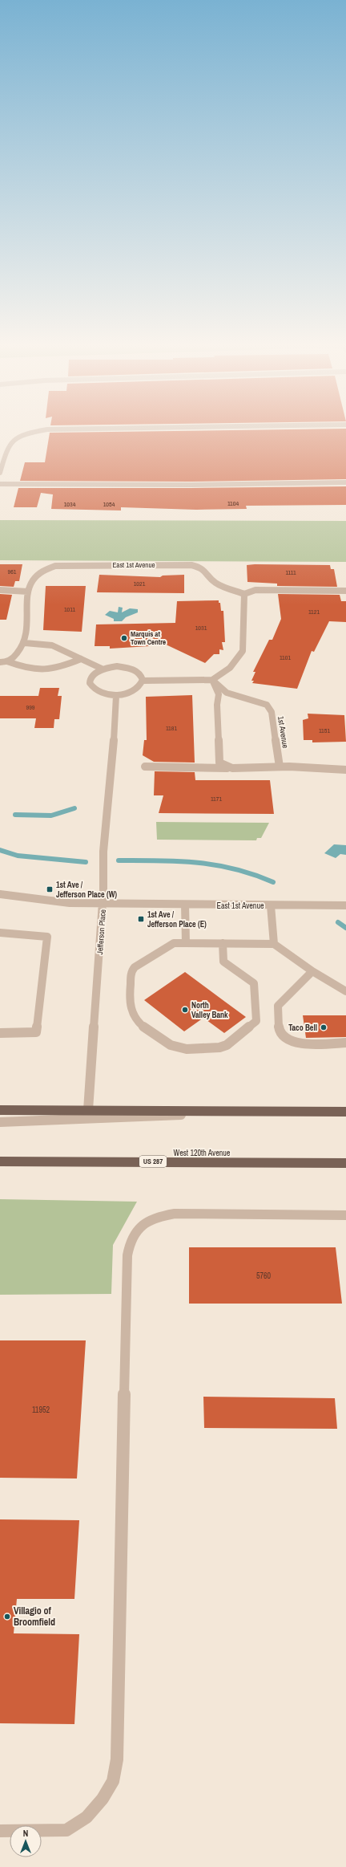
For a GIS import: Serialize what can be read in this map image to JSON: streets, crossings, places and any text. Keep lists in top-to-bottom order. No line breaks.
{"streets":{"main road":["West 120th Avenue","US 287"],"street":["East 1st Avenue","1st Avenue","Jefferson Place"]},"crossings":[["East 1st Avenue","Jefferson Place"]],"places":{"other":["Marquis at Town Centre","North Valley Bank","Taco Bell","Villagio of Broomfield"],"transit":["1st Ave / Jefferson Place (W)","1st Ave / Jefferson Place (E)"]},"house_numbers":["1104","1034","1054","961","1111","1021","1011","1121","1031","1101","999","1181","1151","1171","5760","11952"],"north":"top"}
